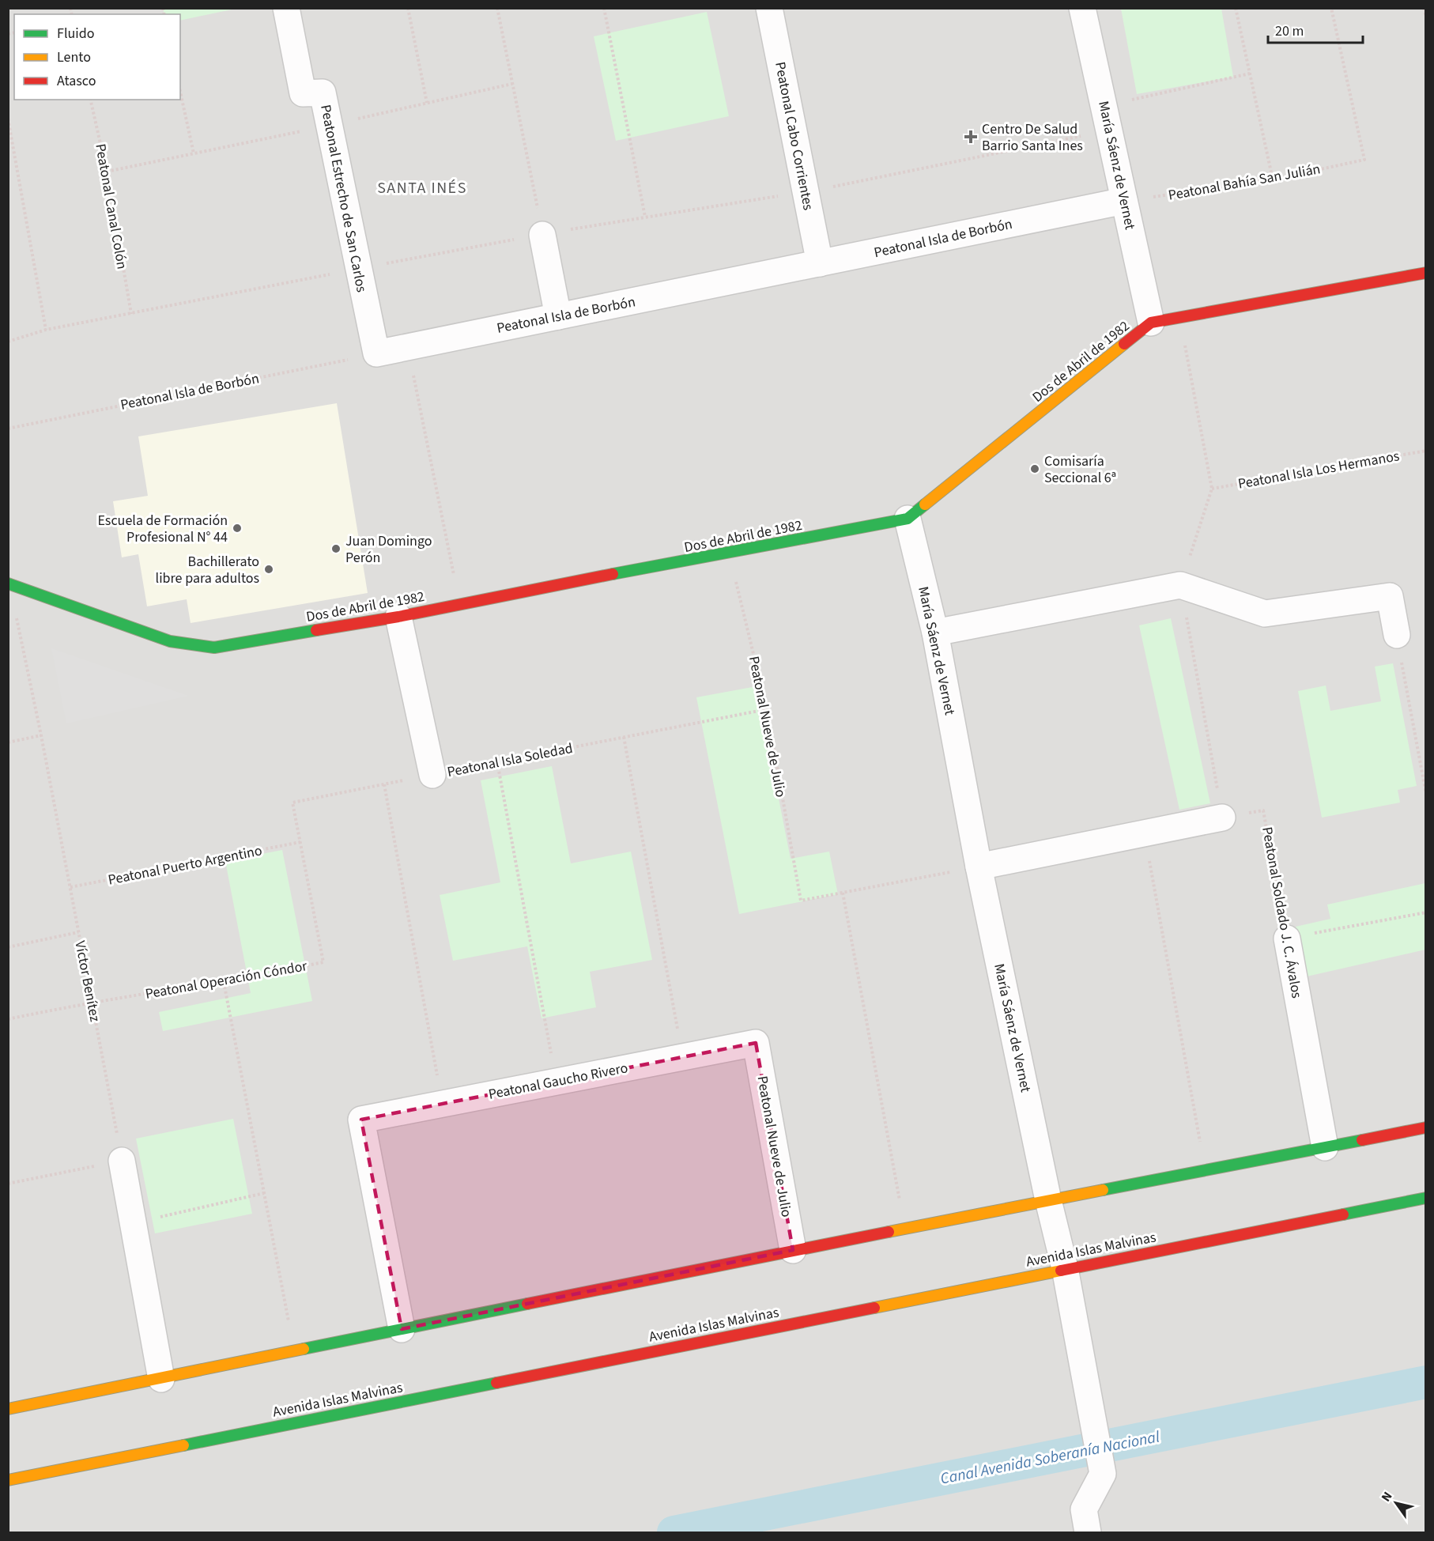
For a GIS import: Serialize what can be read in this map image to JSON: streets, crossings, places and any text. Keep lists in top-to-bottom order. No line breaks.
{"streets":{"street":["Peatonal Cabo Corrientes","María Sáenz de Vernet","Peatonal Estrecho de San Carlos","Peatonal Isla de Borbón","Dos de Abril de 1982","Peatonal Nueve de Julio","Peatonal Soldado J. C. Ávalos","Peatonal Gaucho Rivero","Avenida Islas Malvinas"],"path":["Peatonal Bahía San Julián","Peatonal Canal Colón","Peatonal Isla Los Hermanos","Peatonal Isla Soledad","Peatonal Puerto Argentino","Peatonal Operación Cóndor","Víctor Benítez"]},"crossings":[["Peatonal Cabo Corrientes","Peatonal Isla de Borbón"],["María Sáenz de Vernet","Peatonal Bahía San Julián"],["María Sáenz de Vernet","Peatonal Isla de Borbón"],["María Sáenz de Vernet","Dos de Abril de 1982"],["María Sáenz de Vernet","Avenida Islas Malvinas"],["Peatonal Bahía San Julián","Peatonal Isla de Borbón"],["Peatonal Estrecho de San Carlos","Peatonal Isla de Borbón"],["Dos de Abril de 1982","Peatonal Nueve de Julio"],["Dos de Abril de 1982","Víctor Benítez"],["Peatonal Nueve de Julio","Peatonal Isla Soledad"],["Peatonal Nueve de Julio","Peatonal Gaucho Rivero"],["Peatonal Isla Soledad","Peatonal Puerto Argentino"],["Peatonal Isla Soledad","Peatonal Operación Cóndor"],["Peatonal Puerto Argentino","Peatonal Operación Cóndor"],["Peatonal Puerto Argentino","Víctor Benítez"],["Peatonal Operación Cóndor","Víctor Benítez"]],"districts":["SANTA INÉS"],"water":["Canal Avenida Soberanía Nacional"],"places":{"health":["Centro De Salud Barrio Santa Ines"],"other":["Comisaría Seccional 6ª","Escuela de Formación Profesional N° 44","Juan Domingo Perón","Bachillerato libre para adultos"]},"legend":["Fluido","Lento","Atasco"],"scale_bar":"20 m","north":"top left"}
